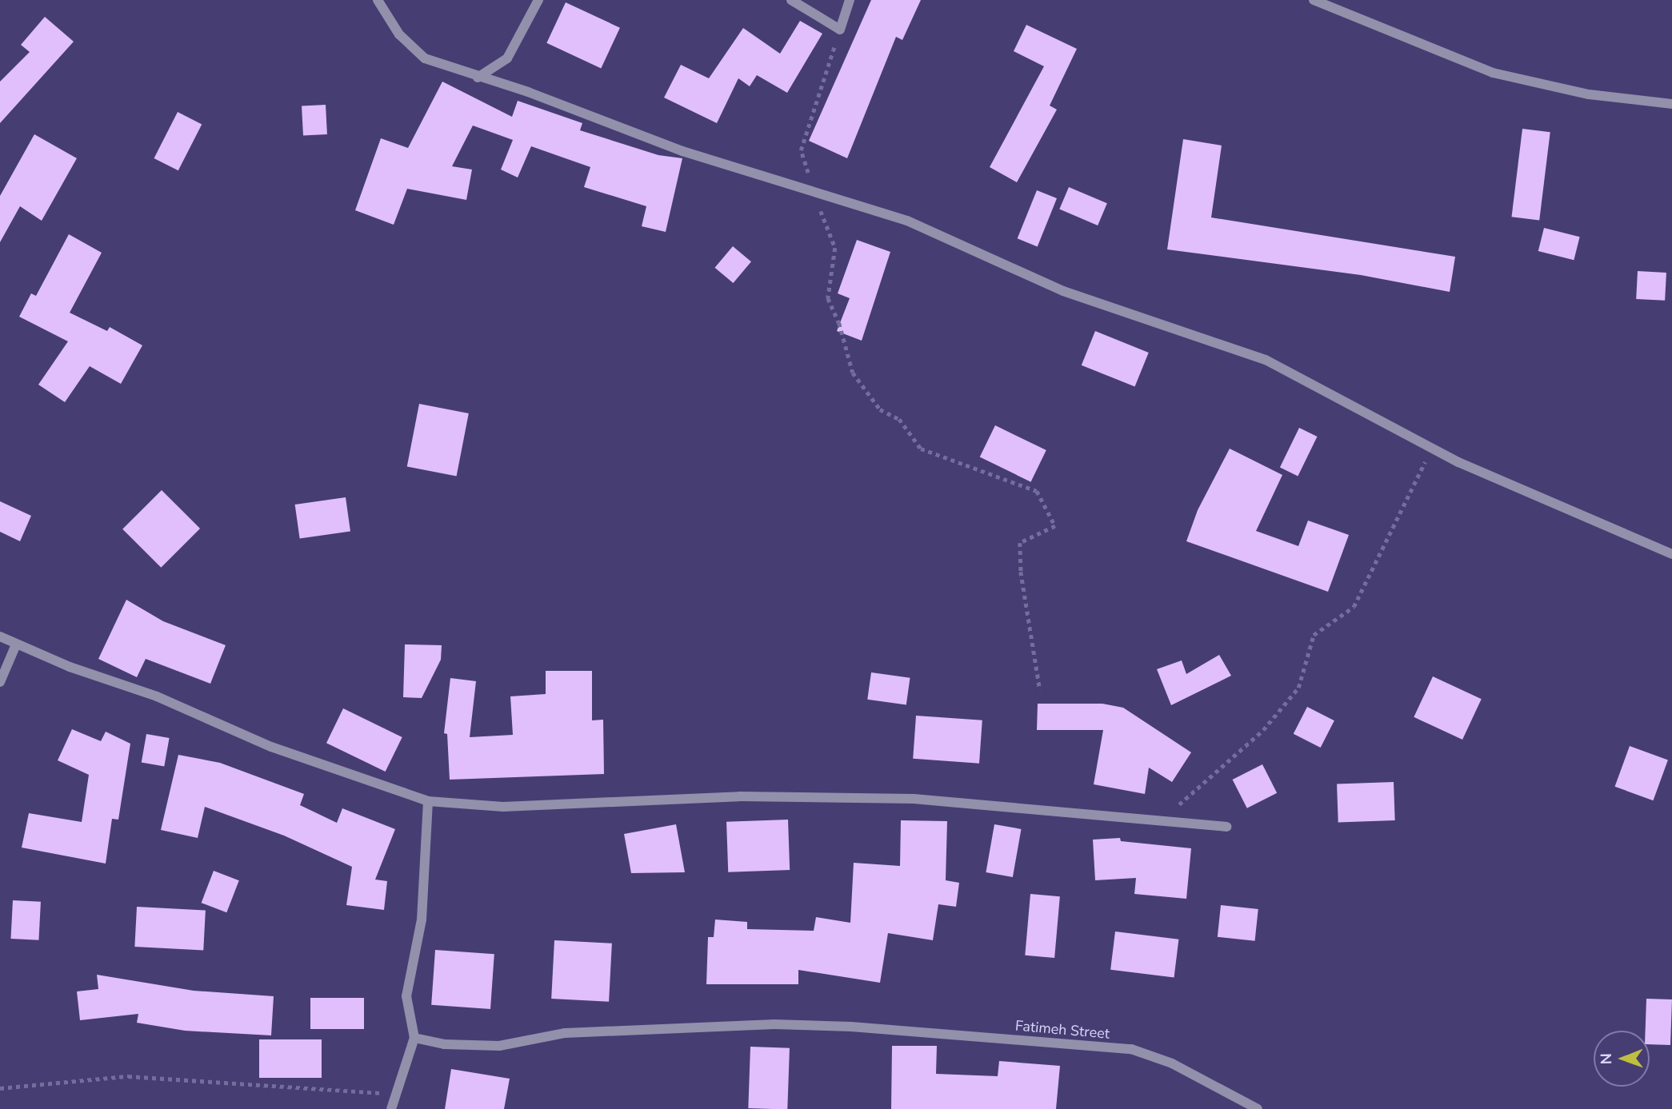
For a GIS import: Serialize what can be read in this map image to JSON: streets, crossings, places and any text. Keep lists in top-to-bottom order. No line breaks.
{"streets":{"street":["Fatimeh Street"]},"north":"left"}
